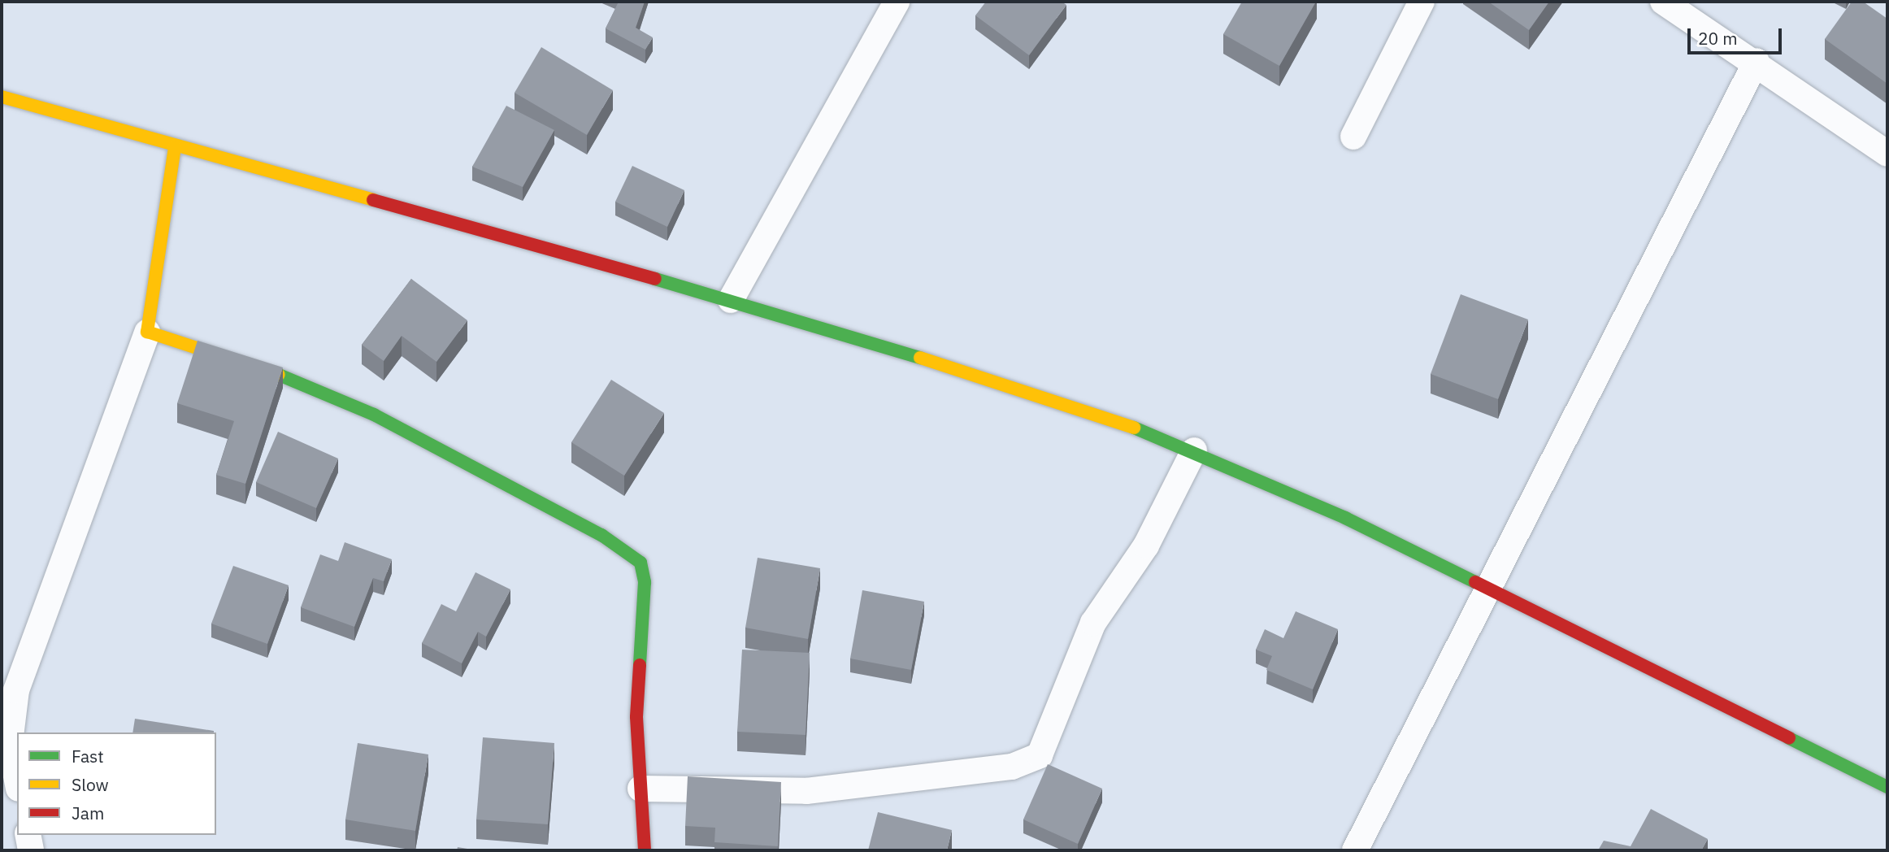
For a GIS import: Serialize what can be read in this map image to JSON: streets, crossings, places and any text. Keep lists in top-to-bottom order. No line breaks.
{"legend":["Fast","Slow","Jam"],"scale_bar":"20 m"}
